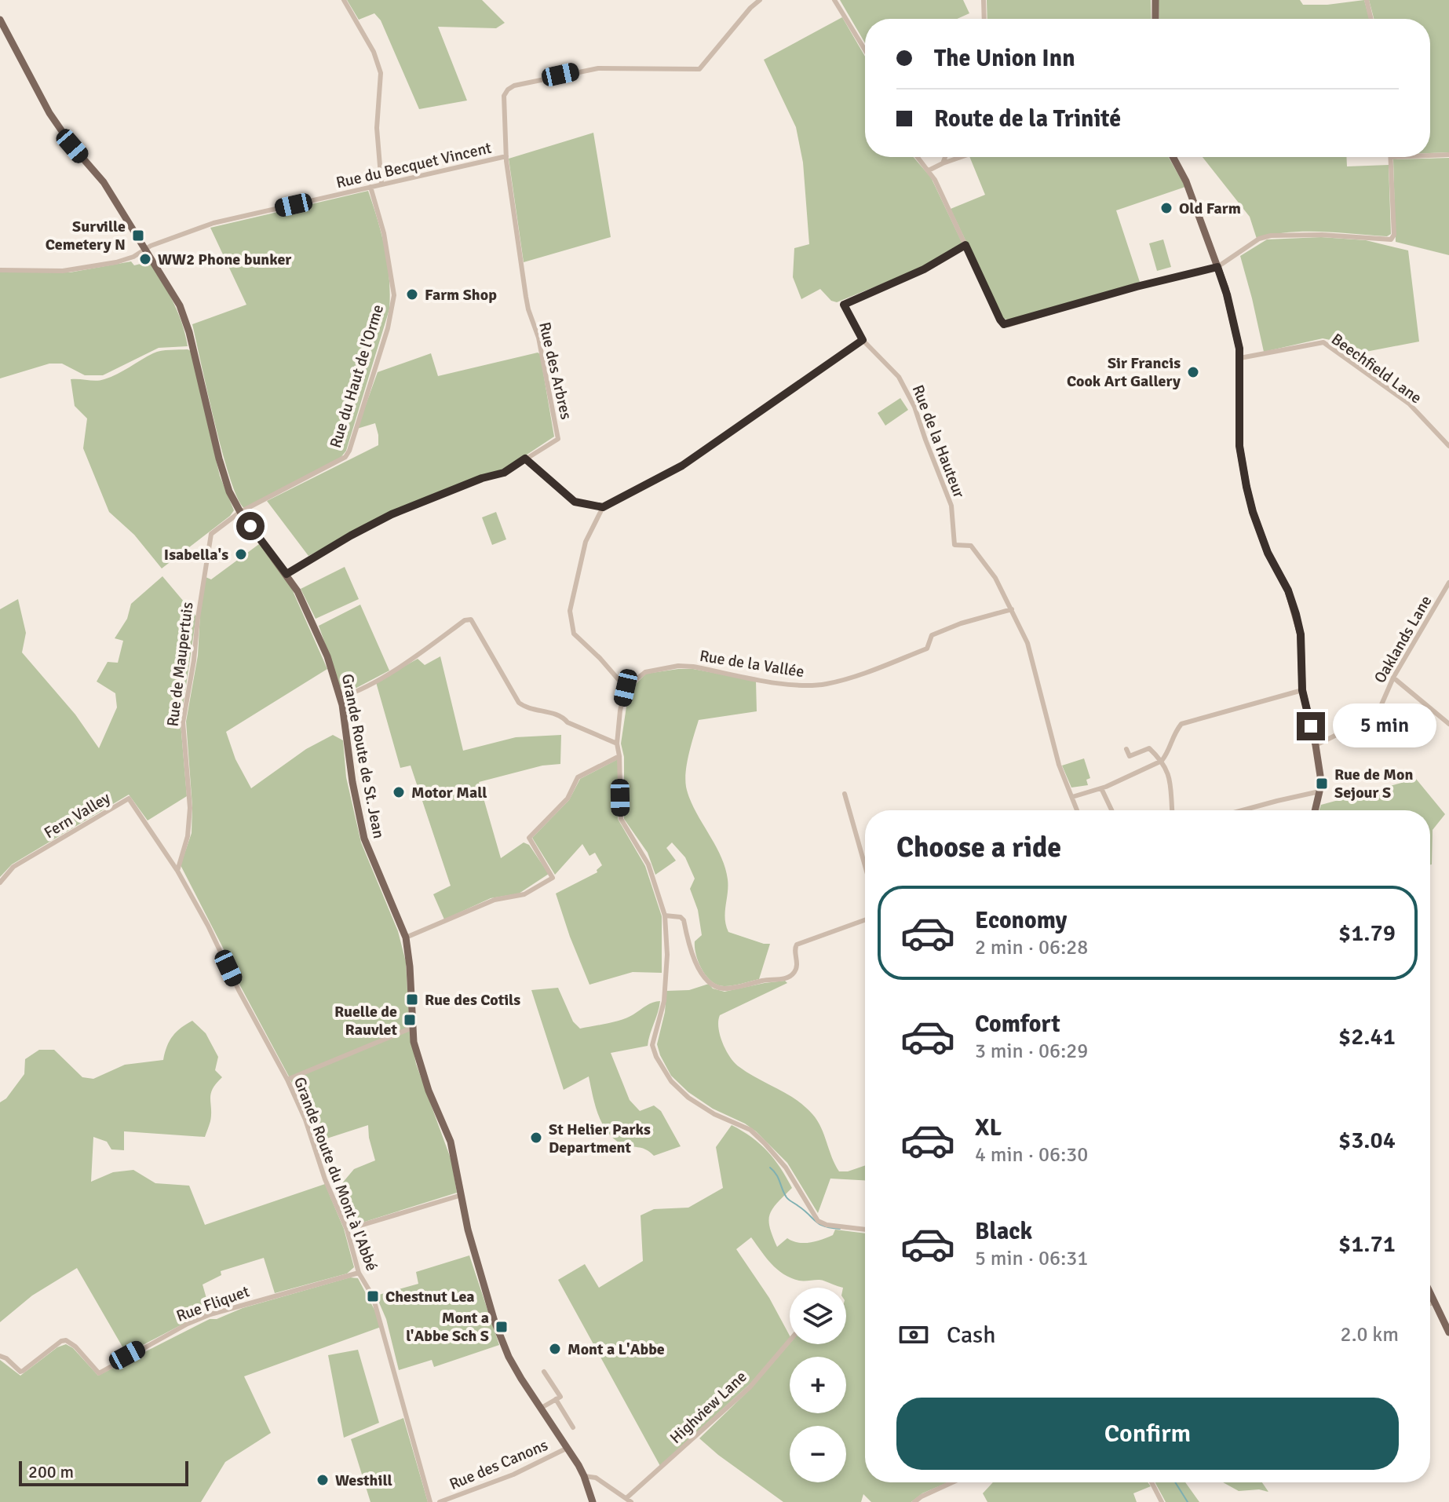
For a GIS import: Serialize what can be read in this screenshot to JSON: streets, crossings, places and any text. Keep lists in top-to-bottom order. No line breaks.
{"streets":{"main road":["Grande Route de St. Jean"],"street":["Rue du Becquet Vincent","Beechfield Lane","Rue des Arbres","Rue du Haut de l'Orme","Rue de la Hauteur","Oaklands Lane","Rue de la Vallée","Rue de Maupertuis","Fern Valley","Grande Route du Mont à l'Abbé","Rue Fliquet","Highview Lane","Rue des Canons"]},"crossings":[["Rue du Becquet Vincent","Rue des Arbres"],["Rue du Becquet Vincent","Rue du Haut de l'Orme"],["Rue du Becquet Vincent","Grande Route de St. Jean"],["Rue des Arbres","Grande Route de St. Jean"],["Rue du Haut de l'Orme","Rue de Maupertuis"],["Rue du Haut de l'Orme","Grande Route de St. Jean"],["Rue de la Hauteur","Rue de la Vallée"],["Rue de Maupertuis","Grande Route de St. Jean"],["Rue de Maupertuis","Fern Valley"],["Rue de Maupertuis","Grande Route du Mont à l'Abbé"],["Grande Route de St. Jean","Rue des Canons"],["Fern Valley","Grande Route du Mont à l'Abbé"],["Grande Route du Mont à l'Abbé","Rue Fliquet"]],"places":{"other":["Old Farm","WW2 Phone bunker","Farm Shop","Sir Francis Cook Art Gallery","Isabella's","Motor Mall","St Helier Parks Department","Mont a L'Abbe","Westhill"],"transit":["Surville Cemetery N","Rue de Mon Sejour S","Rue des Cotils","Ruelle de Rauvlet","Chestnut Lea","Mont a l'Abbe Sch S"]},"scale_bar":"200 m","page":{"banner":["The Union Inn","Route de la Trinité"],"bubble":"5 min","heading":"Choose a ride","list":[{"name":"Economy","note":"2 min · 06:28","value":"$1.79"},{"name":"Comfort","note":"3 min · 06:29","value":"$2.41"},{"name":"XL","note":"4 min · 06:30","value":"$3.04"},{"name":"Black","note":"5 min · 06:31","value":"$1.71"}],"map_buttons":["+","−"],"pay":["Cash","2.0 km"],"buttons":"Confirm","scale":"200 m"}}
